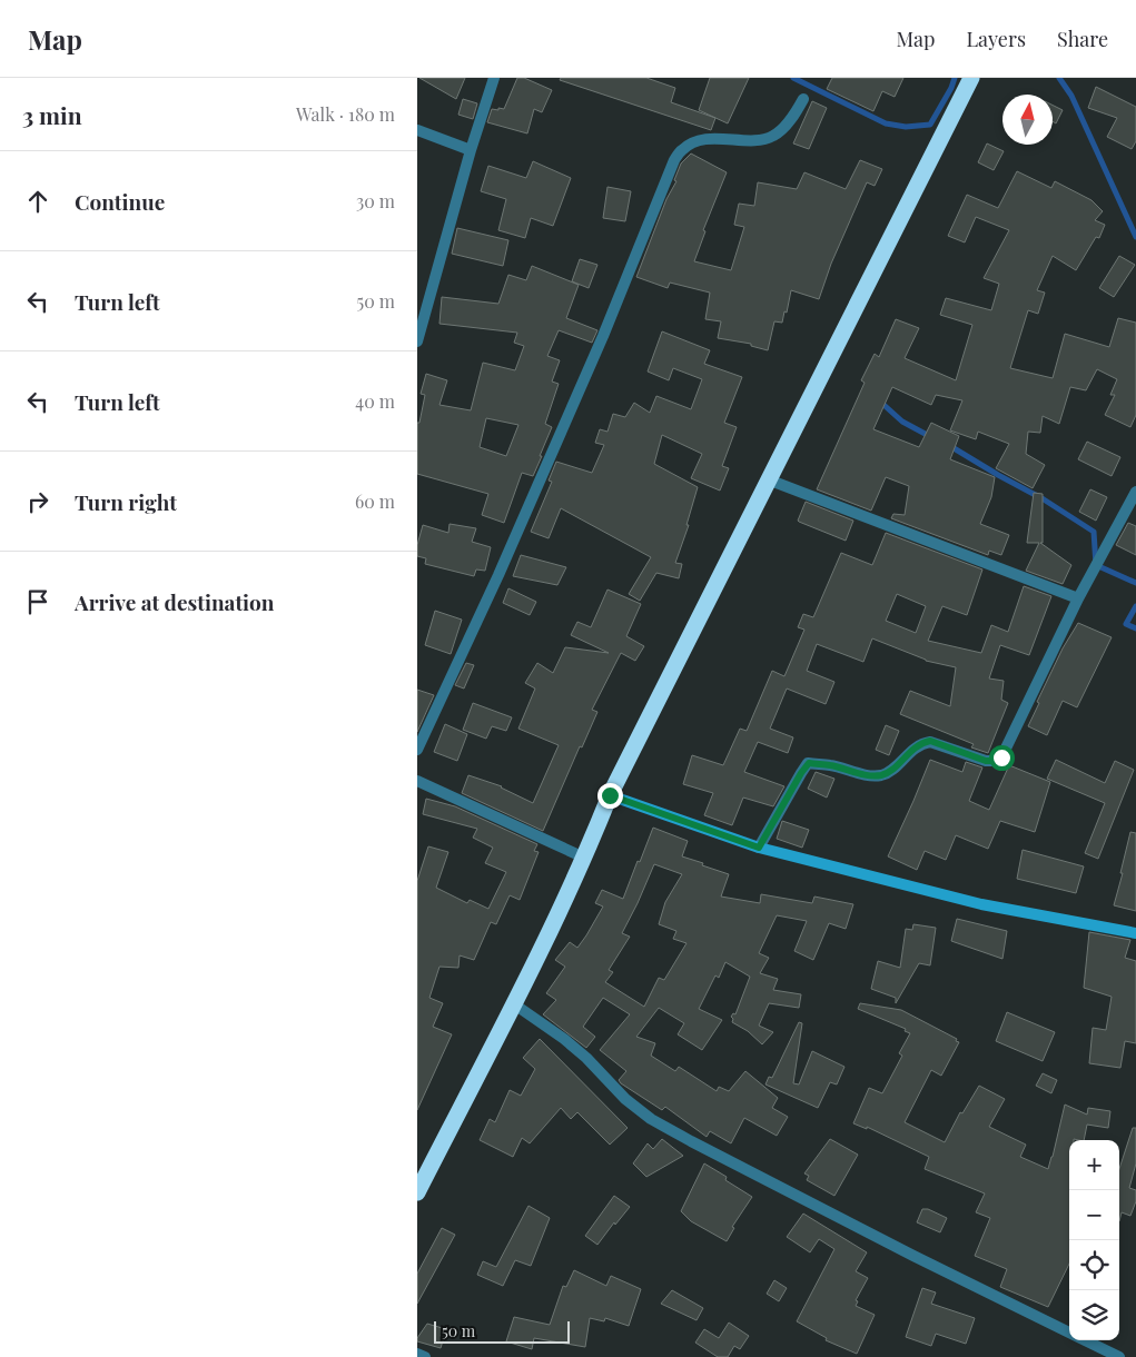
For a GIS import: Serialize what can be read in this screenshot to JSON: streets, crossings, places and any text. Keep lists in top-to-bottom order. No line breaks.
{"scale_bar":"50 m","north":"top","page":{"header":"Map","nav":["Map","Layers","Share"],"heading":["3 min","Walk · 180 m"],"list":[["Continue","30 m"],["Turn left","50 m"],["Turn left","40 m"],["Turn right","60 m"],"Arrive at destination"],"map_buttons":["+","−"],"scale":"50 m"}}
